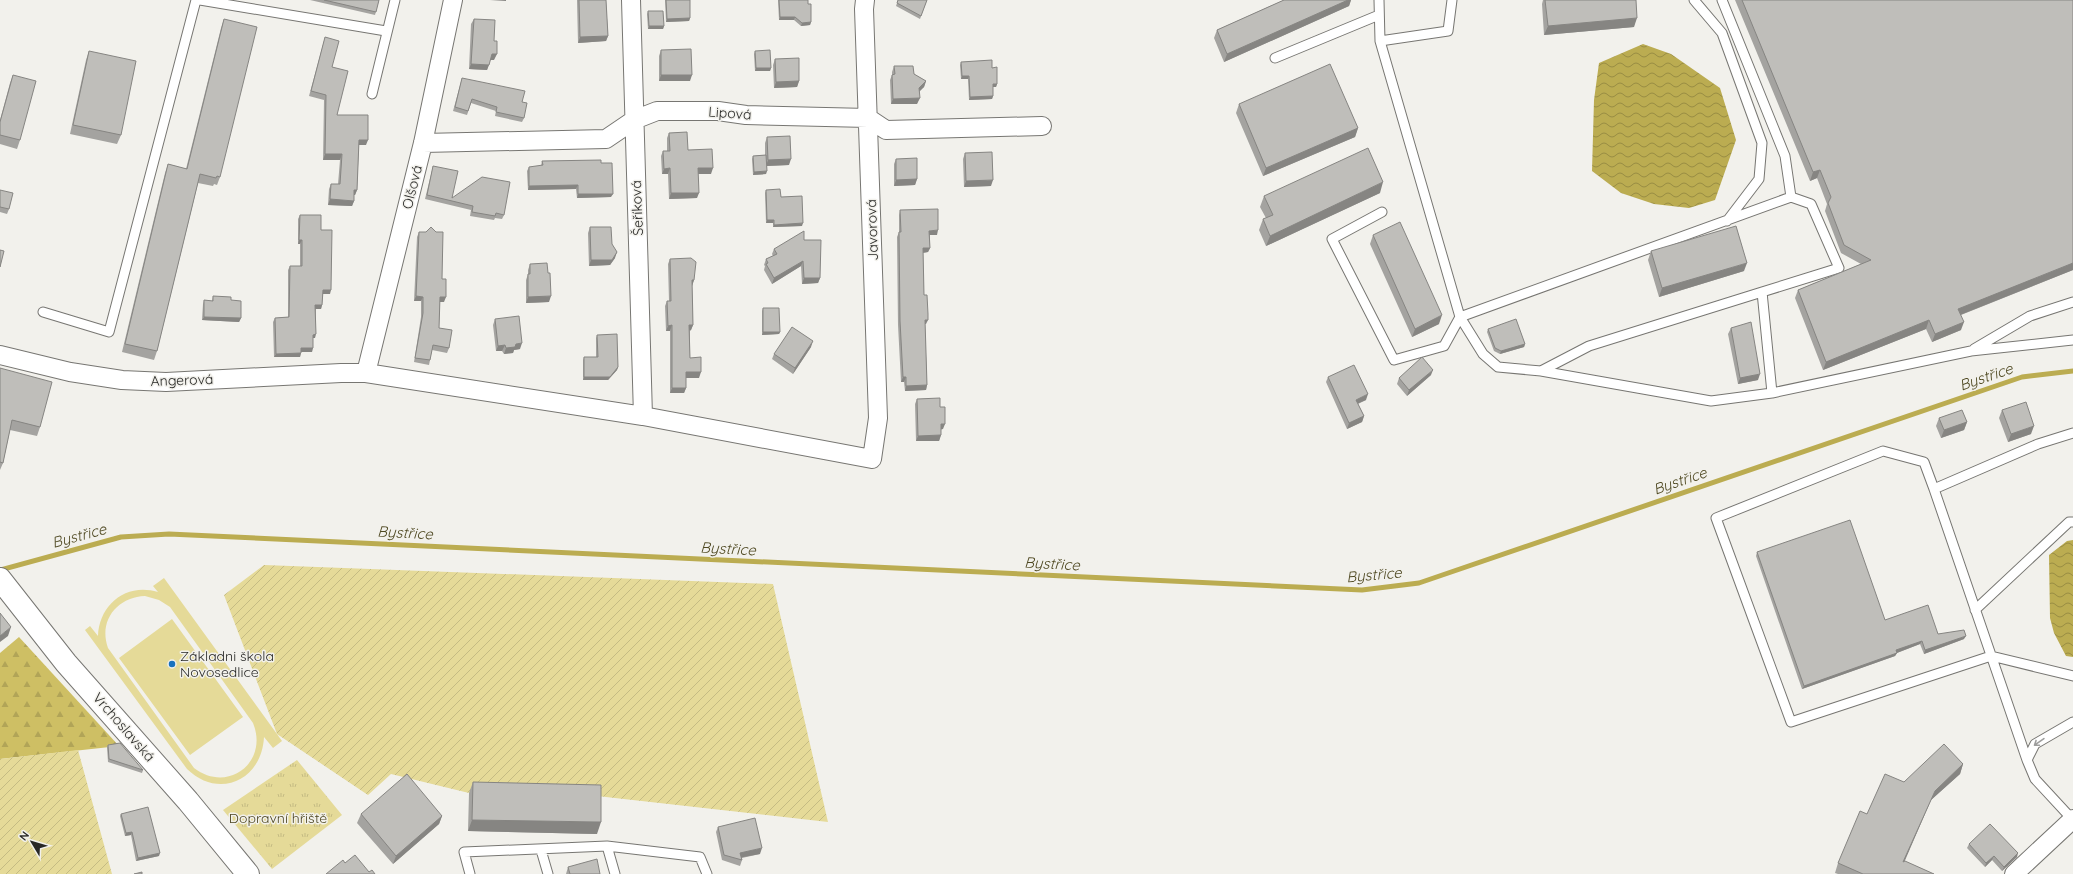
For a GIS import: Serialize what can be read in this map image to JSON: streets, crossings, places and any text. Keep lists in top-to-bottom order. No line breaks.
{"streets":{"street":["Lipová","Olšová","Šeříková","Javorová","Angerová","Vrchoslavská"]},"crossings":[["Lipová","Olšová"],["Lipová","Šeříková"],["Lipová","Javorová"],["Olšová","Angerová"],["Šeříková","Angerová"],["Javorová","Angerová"]],"water":["Bystřice"],"parks":["Dopravní hřiště"],"places":["Základni škola Novosedlice"],"north":"top left"}
